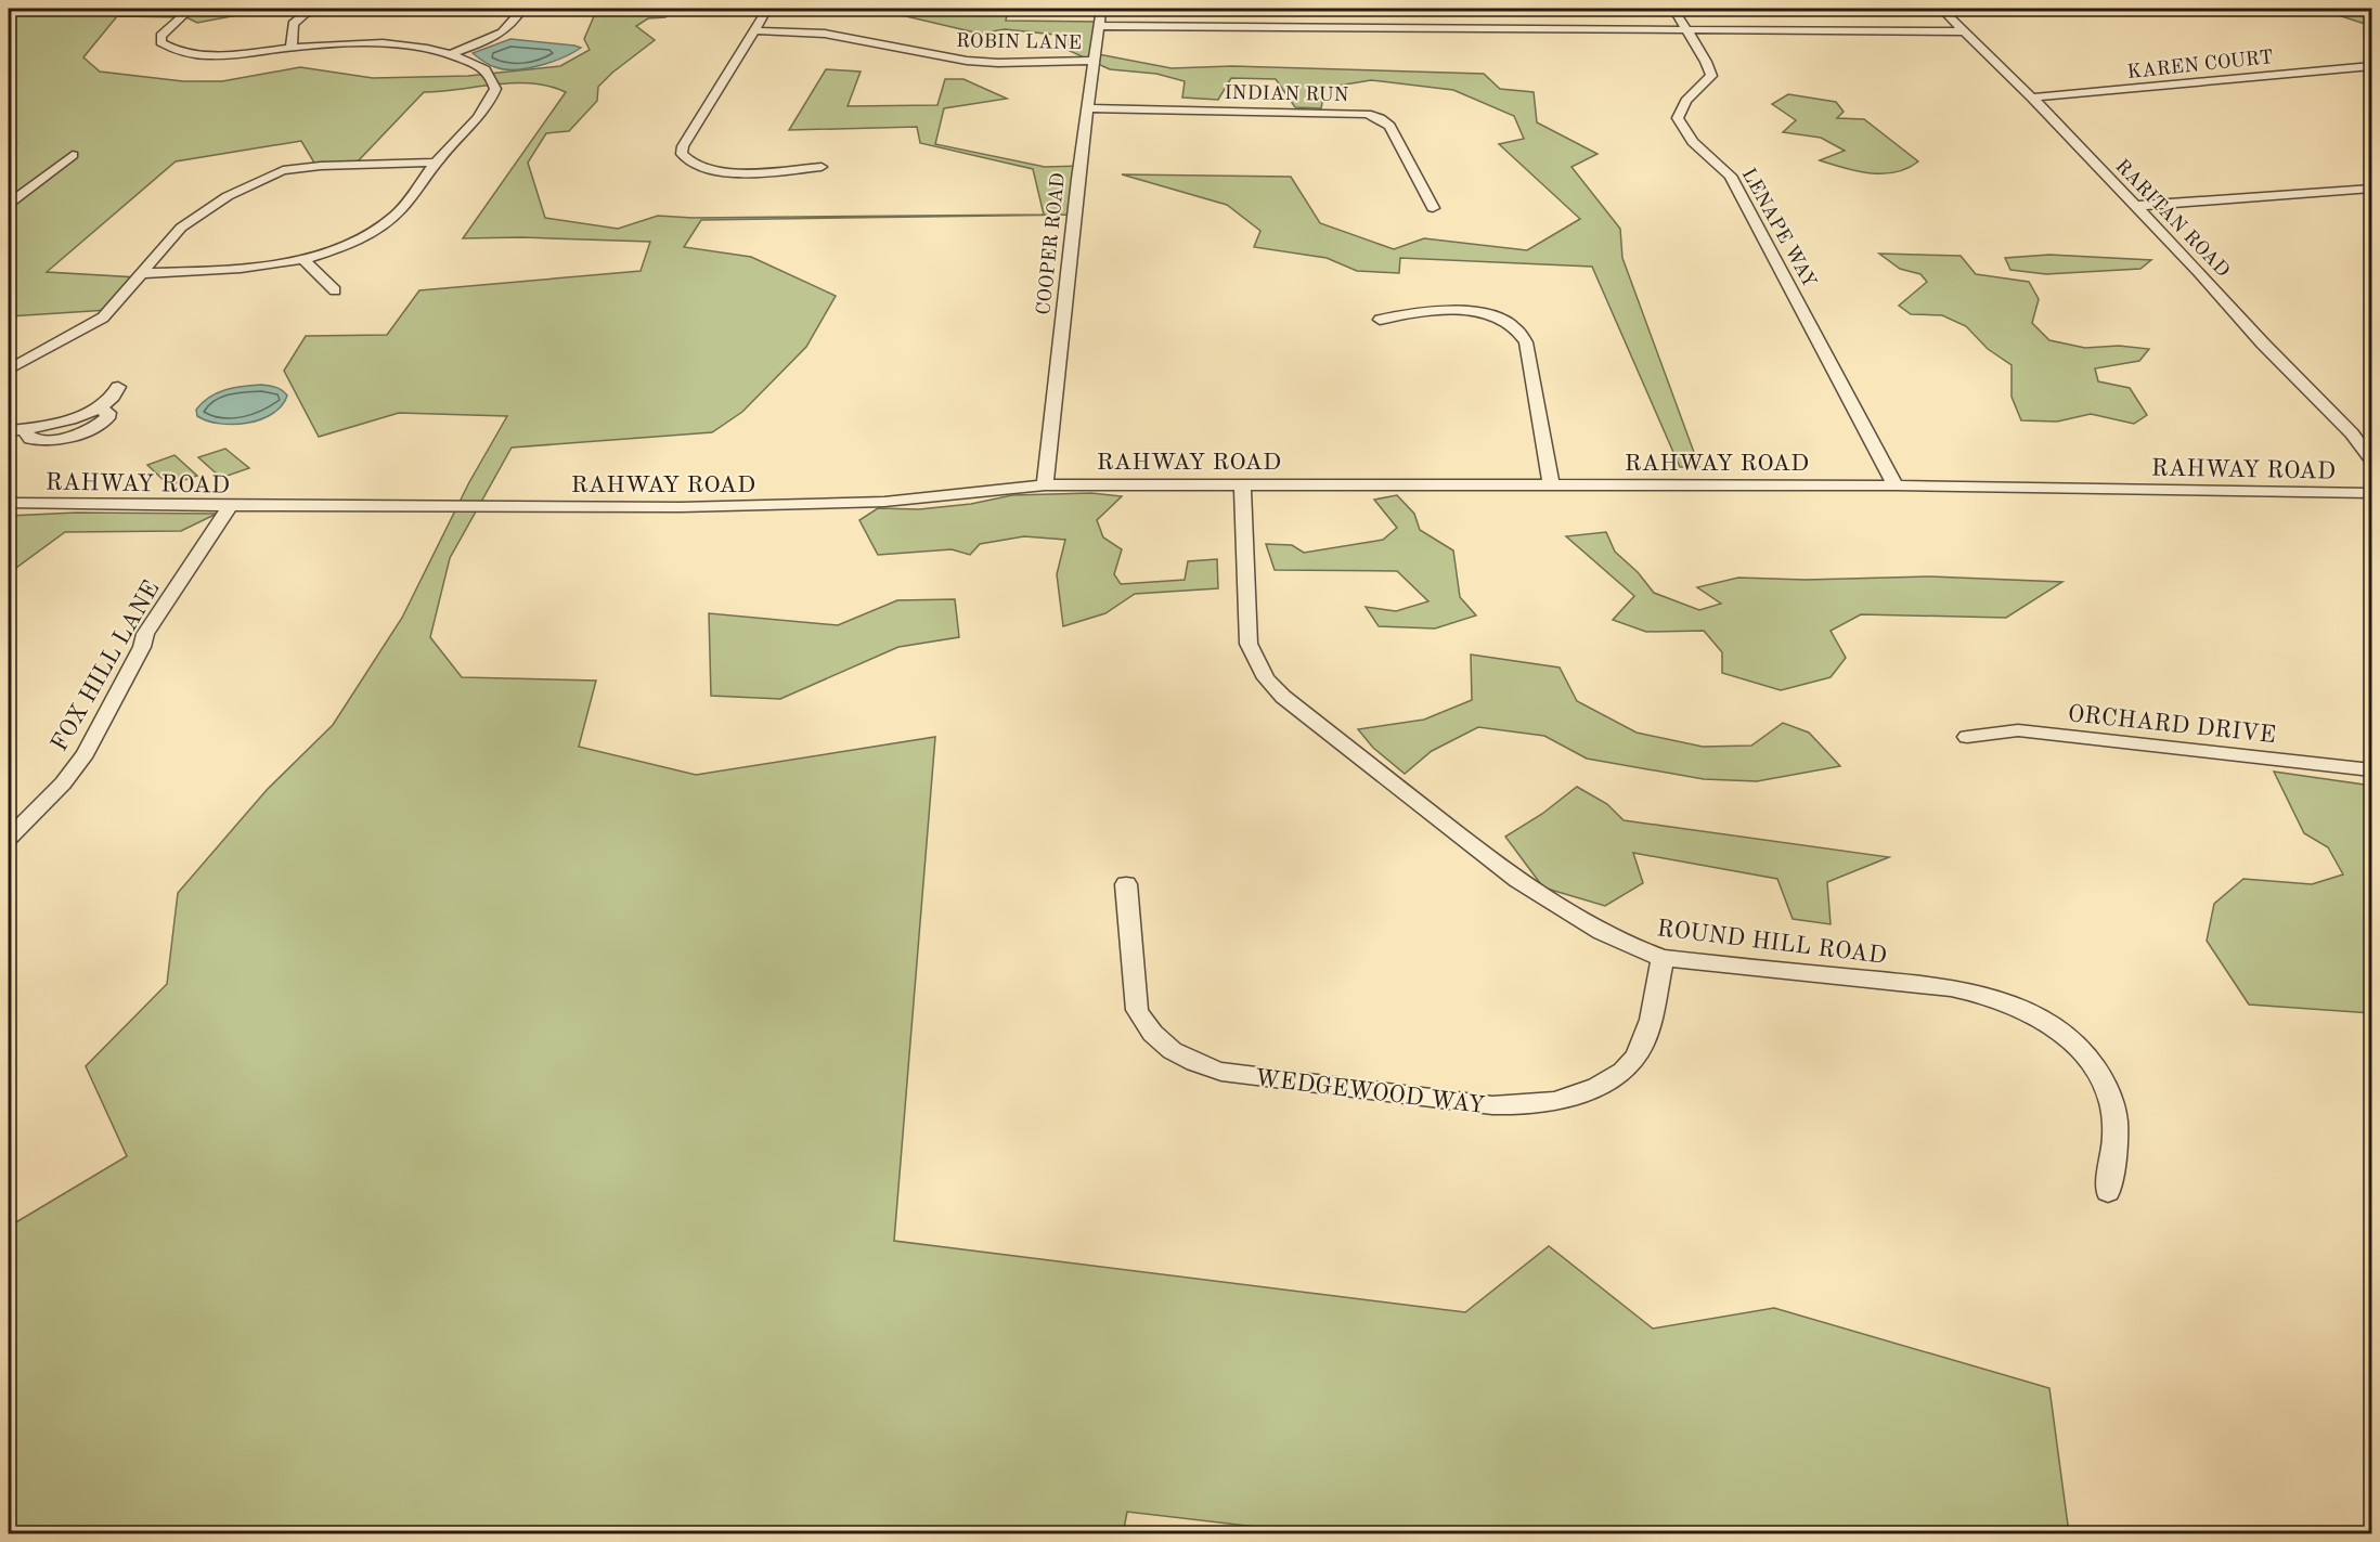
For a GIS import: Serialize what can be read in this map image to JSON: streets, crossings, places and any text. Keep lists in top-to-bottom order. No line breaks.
{"streets":{"street":["ROBIN LANE","KAREN COURT","INDIAN RUN","RARITAN ROAD","LENAPE WAY","COOPER ROAD","RAHWAY ROAD","FOX HILL LANE","ORCHARD DRIVE","ROUND HILL ROAD","WEDGEWOOD WAY"]},"crossings":[["ROBIN LANE","COOPER ROAD"],["KAREN COURT","RARITAN ROAD"],["INDIAN RUN","COOPER ROAD"],["LENAPE WAY","RAHWAY ROAD"],["COOPER ROAD","RAHWAY ROAD"],["RAHWAY ROAD","FOX HILL LANE"],["RAHWAY ROAD","ROUND HILL ROAD"],["ROUND HILL ROAD","WEDGEWOOD WAY"]]}
